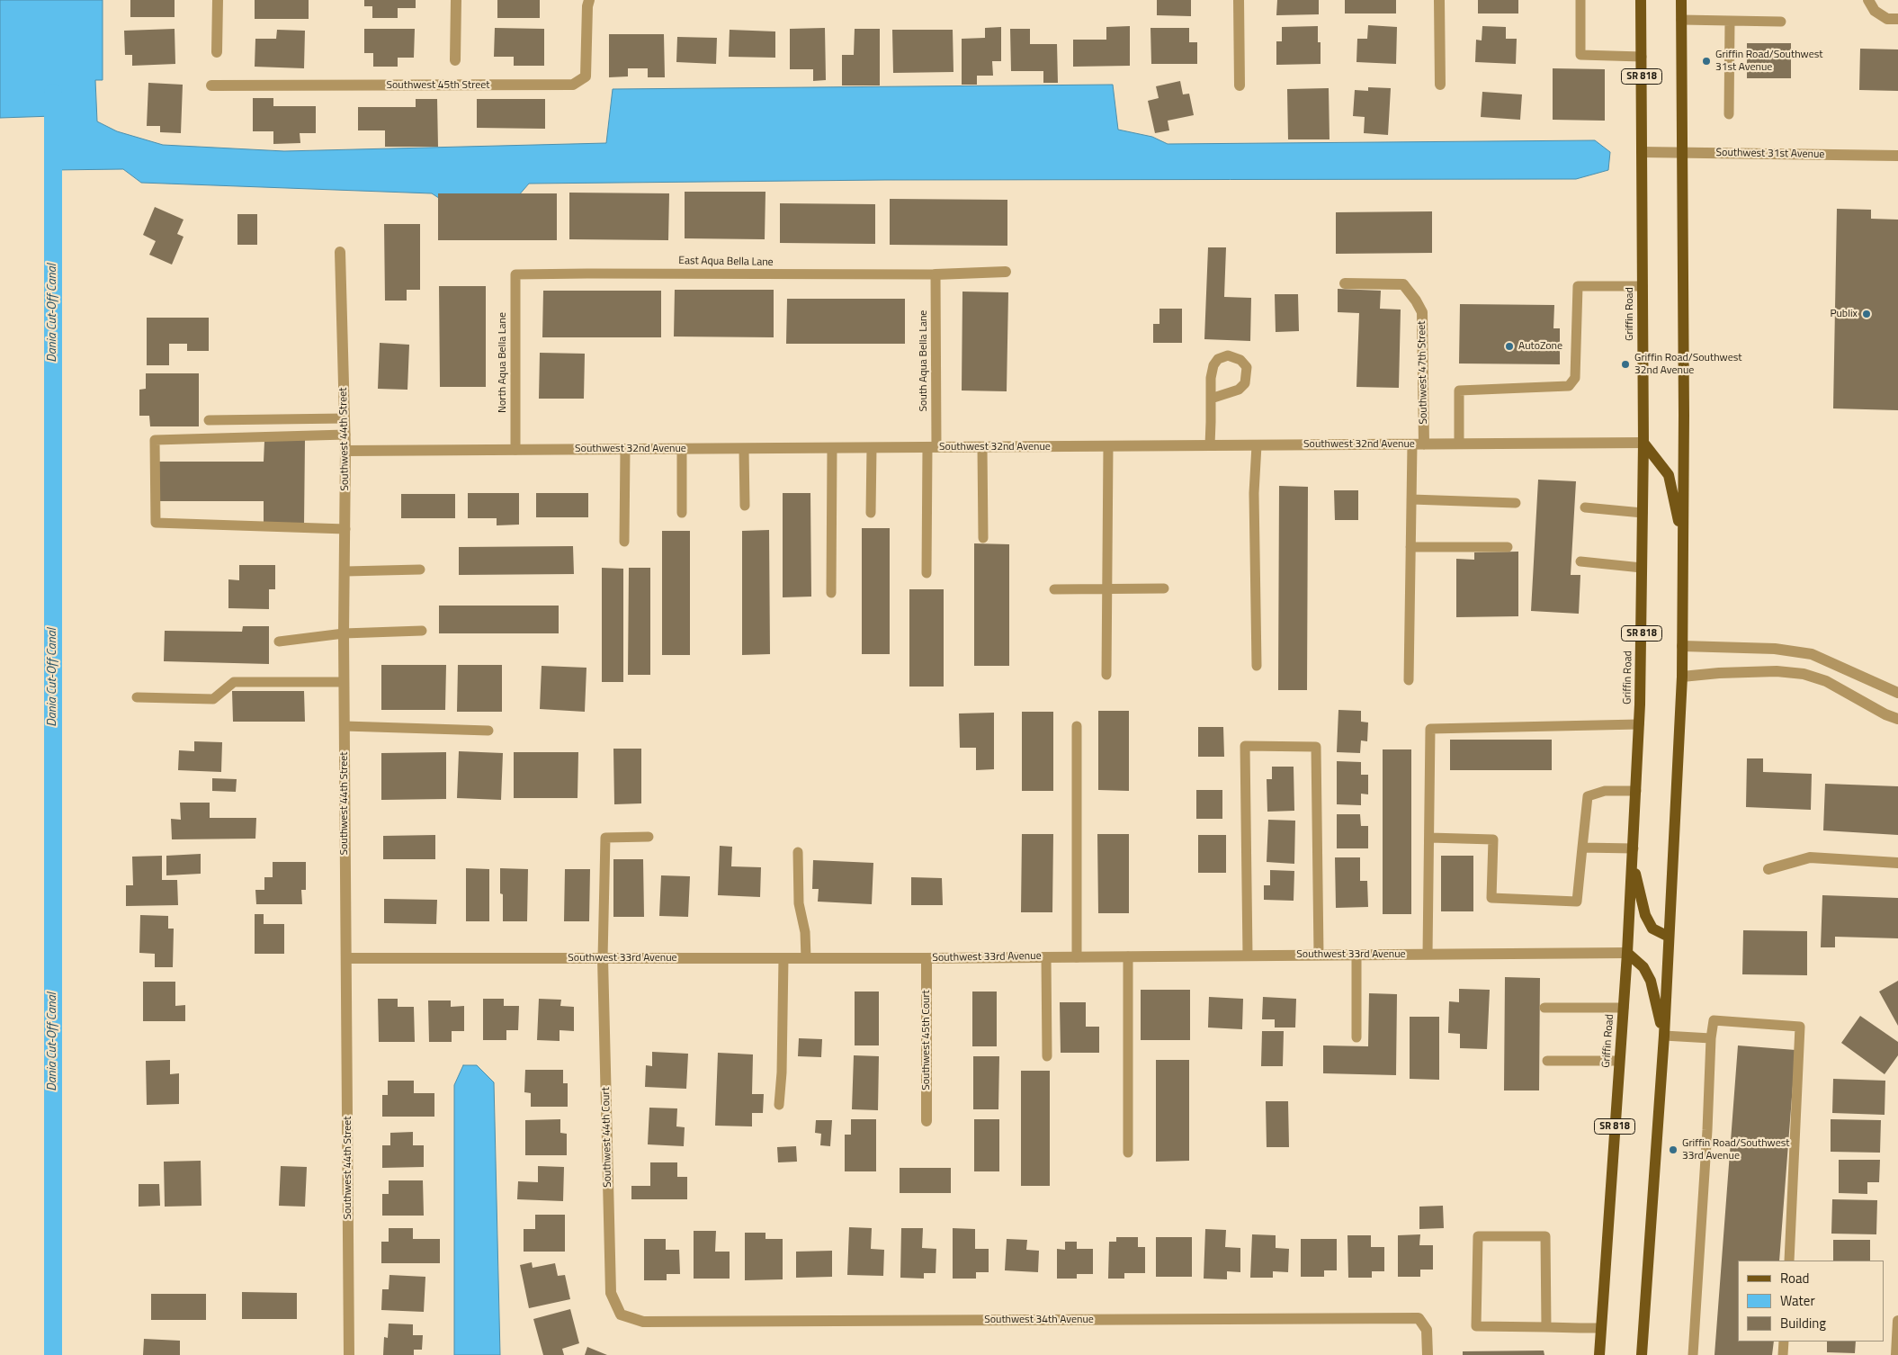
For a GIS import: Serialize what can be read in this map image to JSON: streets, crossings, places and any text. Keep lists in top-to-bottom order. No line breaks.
{"streets":{"main road":["SR 818","Griffin Road"],"street":["Southwest 45th Street","Southwest 31st Avenue","Southwest 47th Street","Southwest 44th Street","Southwest 32nd Avenue","Southwest 33rd Avenue","Southwest 45th Court","Southwest 44th Court","Southwest 34th Avenue"],"lane":["East Aqua Bella Lane","South Aqua Bella Lane","North Aqua Bella Lane"]},"crossings":[["Southwest 31st Avenue","Griffin Road"],["East Aqua Bella Lane","South Aqua Bella Lane"],["East Aqua Bella Lane","North Aqua Bella Lane"],["Griffin Road","Southwest 32nd Avenue"],["Griffin Road","Southwest 33rd Avenue"],["South Aqua Bella Lane","Southwest 32nd Avenue"],["North Aqua Bella Lane","Southwest 32nd Avenue"],["Southwest 47th Street","Southwest 32nd Avenue"],["Southwest 44th Street","Southwest 32nd Avenue"],["Southwest 44th Street","Southwest 33rd Avenue"],["Southwest 33rd Avenue","Southwest 45th Court"],["Southwest 33rd Avenue","Southwest 44th Court"],["Southwest 44th Court","Southwest 34th Avenue"]],"water":["Dania Cut-Off Canal"],"places":["Griffin Road/Southwest 31st Avenue","Publix","AutoZone","Griffin Road/Southwest 32nd Avenue","Griffin Road/Southwest 33rd Avenue"],"legend":["Road","Water","Building"]}
